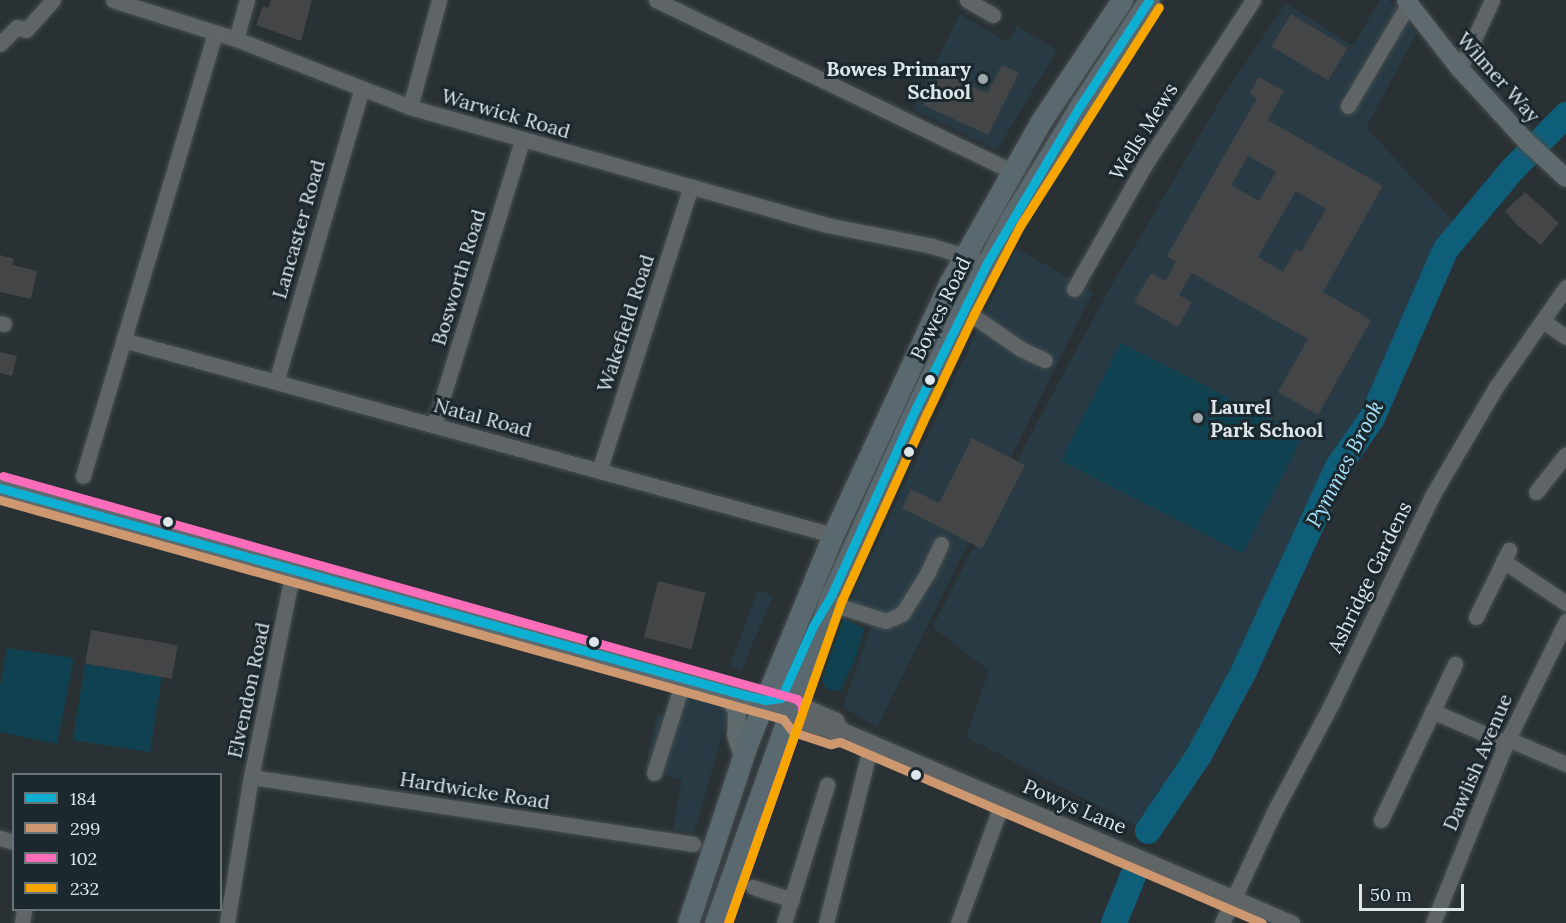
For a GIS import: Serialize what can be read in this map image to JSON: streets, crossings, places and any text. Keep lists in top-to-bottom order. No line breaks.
{"streets":{"highway":["Bowes Road"],"main road":["Wilmer Way","Powys Lane"],"street":["Warwick Road","Wells Mews","Lancaster Road","Bosworth Road","Wakefield Road","Natal Road","Ashridge Gardens","Elvendon Road","Dawlish Avenue","Hardwicke Road"]},"crossings":[["Warwick Road","Lancaster Road"],["Warwick Road","Bosworth Road"],["Warwick Road","Bowes Road"],["Warwick Road","Wakefield Road"],["Lancaster Road","Natal Road"],["Bosworth Road","Natal Road"],["Bowes Road","Natal Road"],["Bowes Road","Hardwicke Road"],["Bowes Road","Powys Lane"],["Wakefield Road","Natal Road"],["Ashridge Gardens","Powys Lane"],["Elvendon Road","Hardwicke Road"],["Elvendon Road","Powys Lane"]],"water":["Pymmes Brook"],"places":["Bowes Primary School","Laurel Park School"],"lines":["transit line 184","transit line 232","transit line 102","transit line 299"],"legend":["184","299","102","232"],"scale_bar":"50 m"}
